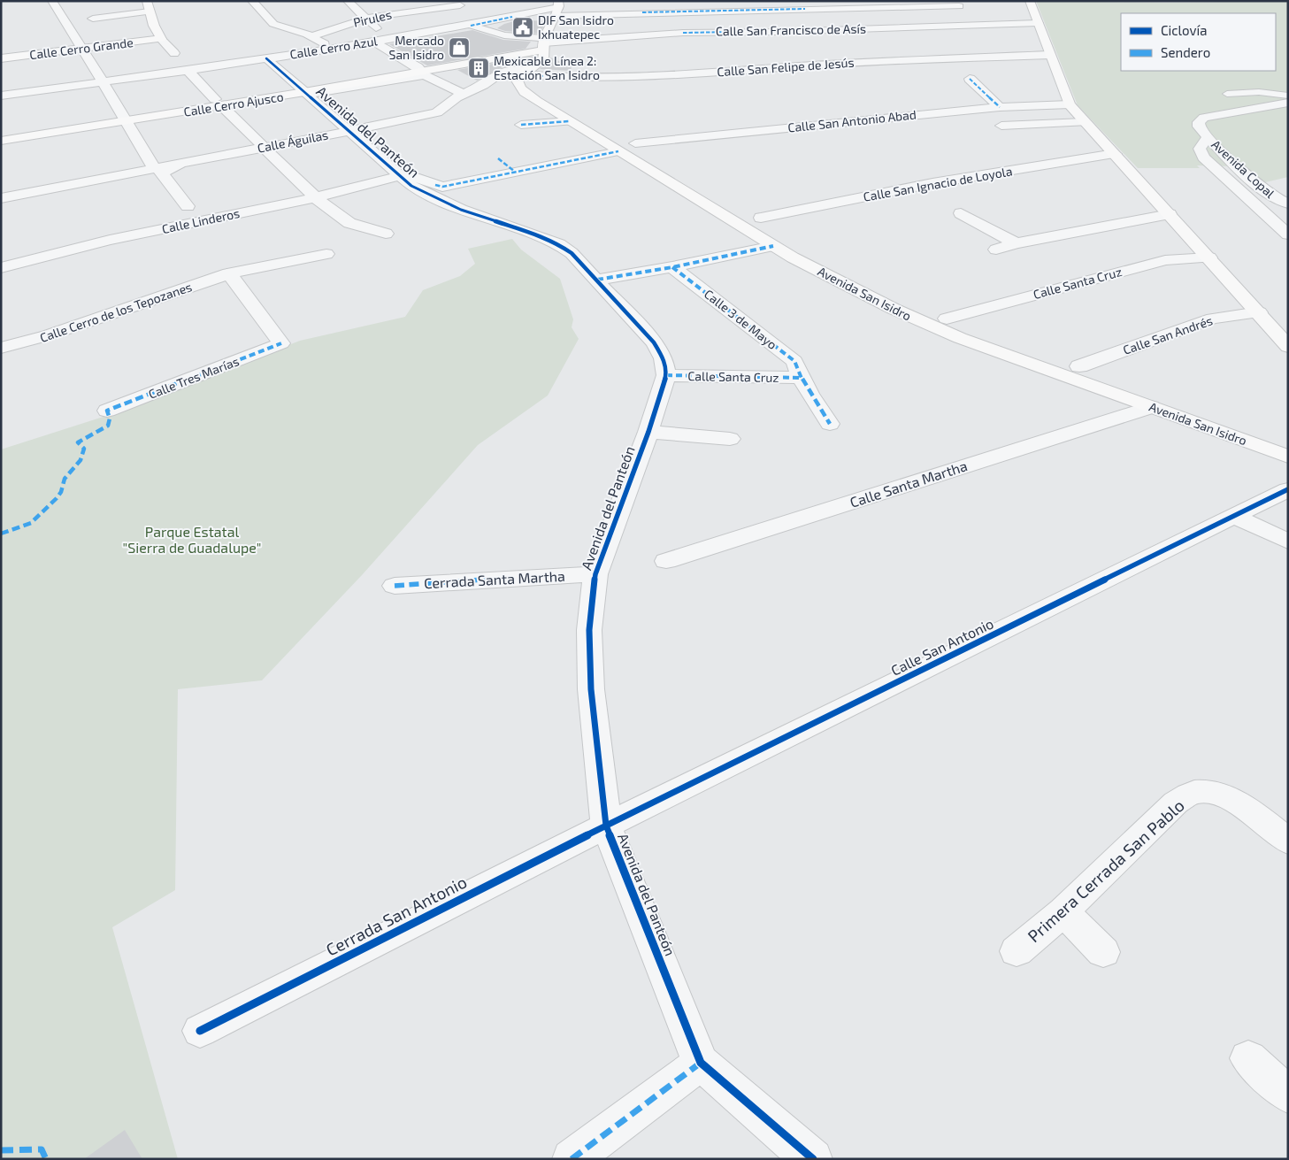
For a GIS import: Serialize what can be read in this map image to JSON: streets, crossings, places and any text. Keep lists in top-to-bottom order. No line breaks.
{"streets":{"street":["Pirules","Calle San Francisco de Asís","Calle Cerro Azul","Calle Cerro Grande","Calle San Felipe de Jesús","Calle Cerro Ajusco","Calle San Antonio Abad","Avenida del Panteón","Calle Águilas","Avenida Copal","Calle San Ignacio de Loyola","Calle Linderos","Calle Santa Cruz","Avenida San Isidro","Calle Cerro de los Tepozanes","Calle 3 de Mayo","Calle San Andrés","Calle Tres Marías","Calle Santa Martha","Cerrada Santa Martha","Calle San Antonio","Primera Cerrada San Pablo","Cerrada San Antonio"]},"crossings":[["Calle San Francisco de Asís","Calle Cerro Azul"],["Calle San Francisco de Asís","Calle Cerro Ajusco"],["Calle Cerro Azul","Avenida del Panteón"],["Calle San Felipe de Jesús","Calle Águilas"],["Calle San Felipe de Jesús","Avenida San Isidro"],["Calle Cerro Ajusco","Avenida del Panteón"],["Avenida del Panteón","Calle Águilas"],["Avenida del Panteón","Calle Linderos"],["Avenida del Panteón","Calle Santa Cruz"],["Avenida del Panteón","Cerrada Santa Martha"],["Avenida del Panteón","Calle San Antonio"],["Avenida del Panteón","Cerrada San Antonio"],["Calle Águilas","Avenida San Isidro"],["Calle Santa Cruz","Calle 3 de Mayo"],["Avenida San Isidro","Calle Santa Martha"],["Calle Cerro de los Tepozanes","Calle Tres Marías"],["Calle San Antonio","Cerrada San Antonio"]],"parks":["Parque Estatal \"Sierra de Guadalupe\""],"places":{"public building":["DIF San Isidro Ixhuatepec"],"shop":["Mercado San Isidro"],"building":["Mexicable Línea 2: Estación San Isidro"]},"legend":["Ciclovía","Sendero"]}
